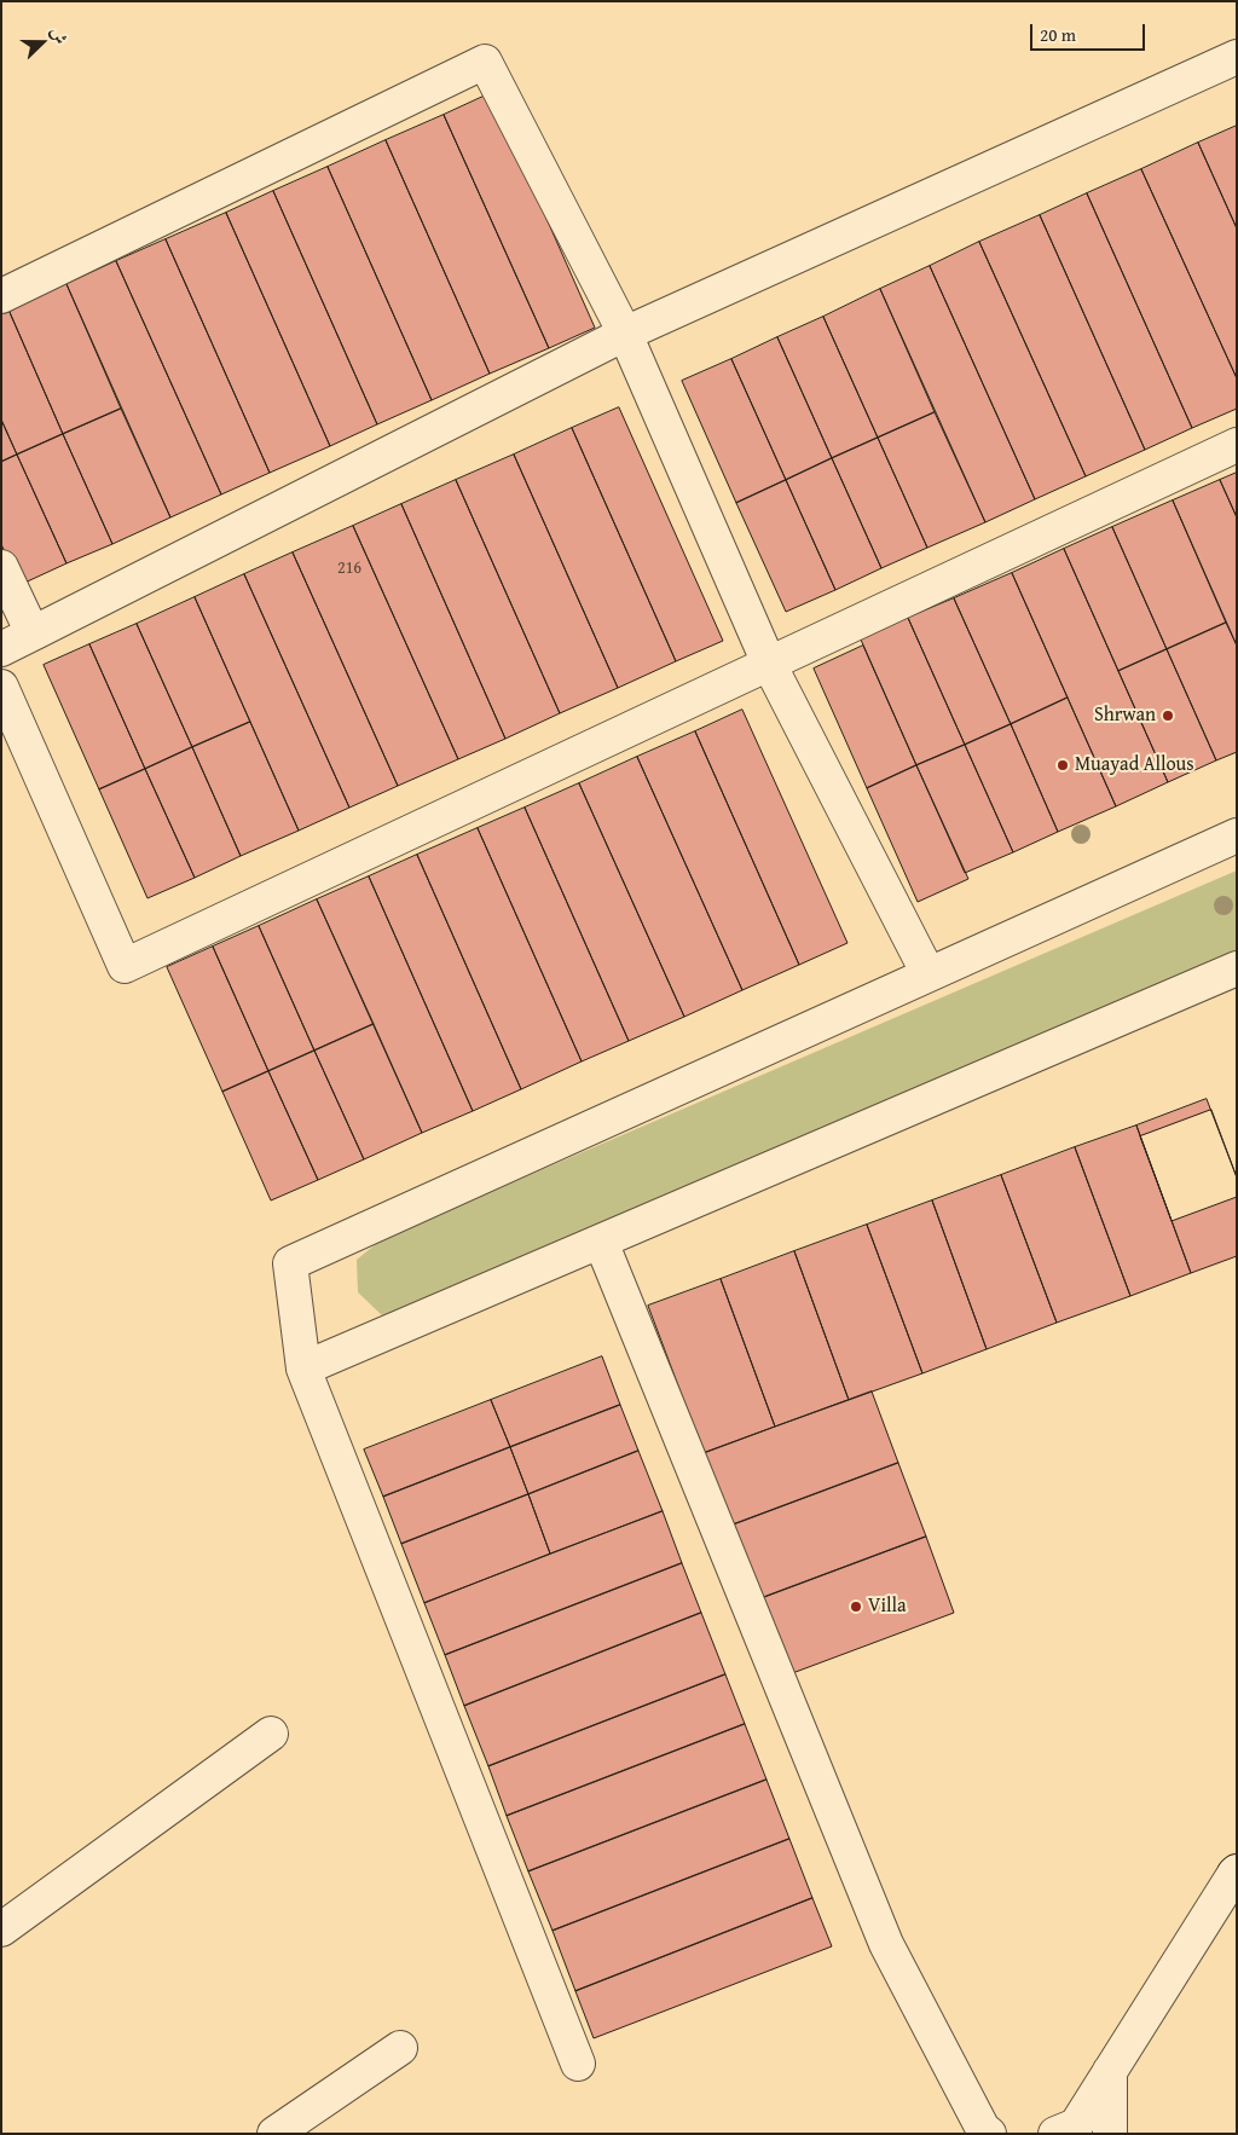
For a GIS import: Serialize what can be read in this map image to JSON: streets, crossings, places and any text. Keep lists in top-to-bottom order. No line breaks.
{"places":["Shrwan","Muayad Allous","Villa"],"house_numbers":["216"],"scale_bar":"20 m","north":"right"}
